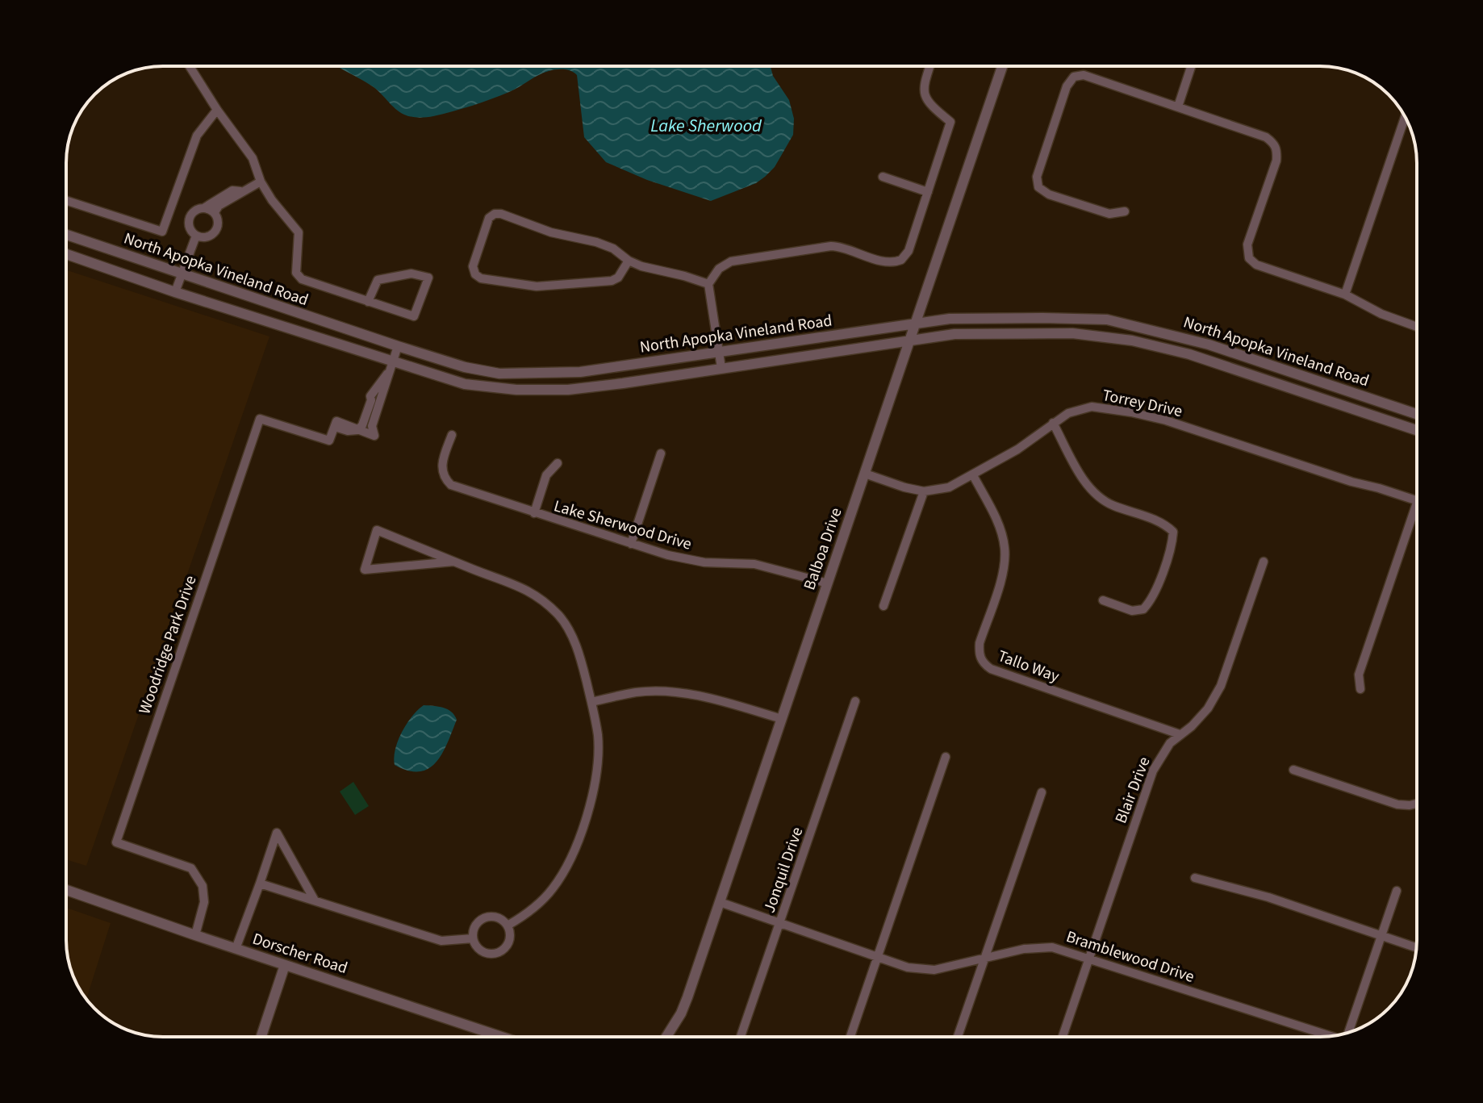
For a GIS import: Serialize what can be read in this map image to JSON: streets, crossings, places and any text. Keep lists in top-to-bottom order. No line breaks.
{"streets":{"street":["North Apopka Vineland Road","Torrey Drive","Lake Sherwood Drive","Balboa Drive","Woodridge Park Drive","Tallo Way","Blair Drive","Jonquil Drive","Dorscher Road","Bramblewood Drive"]},"crossings":[["North Apopka Vineland Road","Balboa Drive"],["North Apopka Vineland Road","Woodridge Park Drive"],["Torrey Drive","Balboa Drive"],["Torrey Drive","Tallo Way"],["Lake Sherwood Drive","Balboa Drive"],["Balboa Drive","Bramblewood Drive"],["Woodridge Park Drive","Dorscher Road"],["Tallo Way","Blair Drive"],["Blair Drive","Bramblewood Drive"],["Jonquil Drive","Bramblewood Drive"]],"water":["Lake Sherwood"]}
